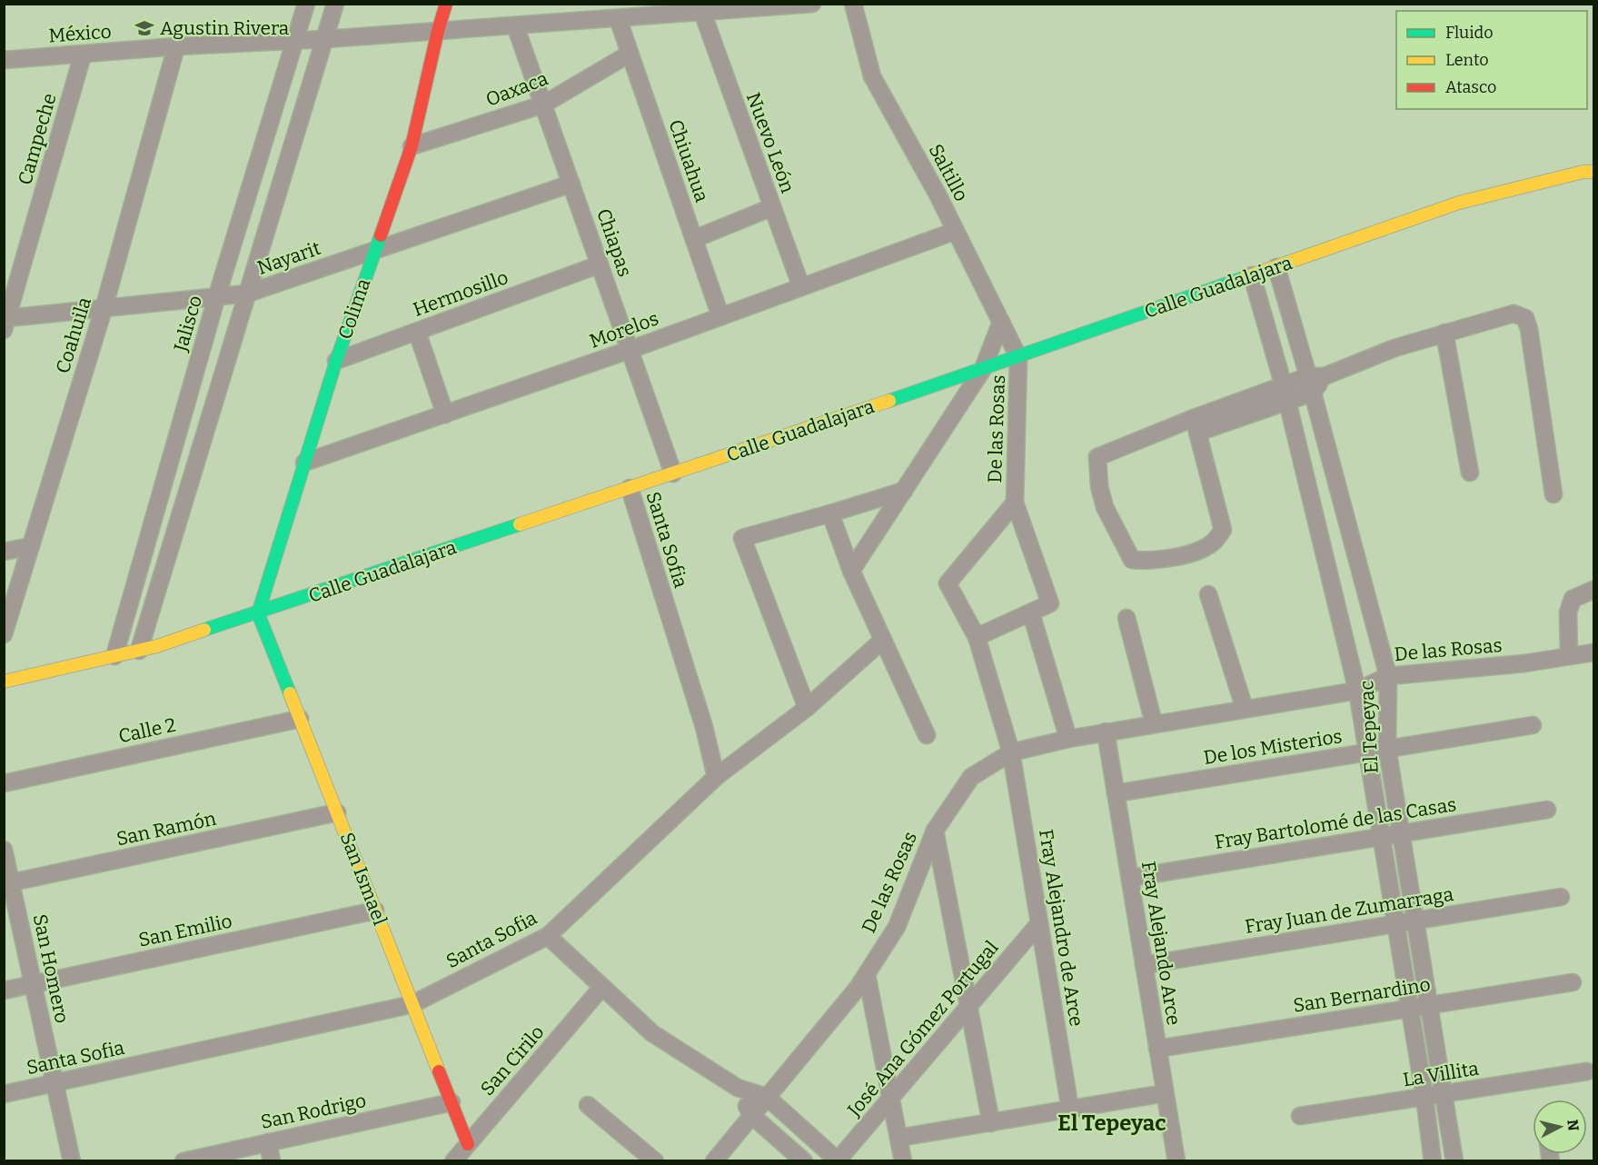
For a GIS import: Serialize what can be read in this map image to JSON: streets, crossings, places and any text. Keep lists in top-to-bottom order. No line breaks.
{"streets":{"street":["México","Oaxaca","Campeche","Nuevo León","Chiuahua","Saltillo","Chiapas","Nayarit","Calle Guadalajara","Hermosillo","Colima","Jalisco","Morelos","Coahuila","De las Rosas","Santa Sofia","El Tepeyac","Calle 2","De los Misterios","Fray Bartolomé de las Casas","San Ramón","San Ismael","Fray Juan de Zumarraga","Fray Alejandro de Arce","San Emilio","Fray Alejando Arce","San Homero","San Bernardino","José Ana Gómez Portugal","San Cirilo","La Villita","San Rodrigo"]},"crossings":[["México","Campeche"],["México","Nuevo León"],["México","Chiuahua"],["México","Chiapas"],["México","Colima"],["México","Jalisco"],["México","Coahuila"],["Oaxaca","Chiuahua"],["Oaxaca","Chiapas"],["Oaxaca","Colima"],["Campeche","Nayarit"],["Nuevo León","Morelos"],["Chiuahua","Morelos"],["Saltillo","Calle Guadalajara"],["Saltillo","Morelos"],["Saltillo","De las Rosas"],["Chiapas","Nayarit"],["Chiapas","Calle Guadalajara"],["Chiapas","Hermosillo"],["Chiapas","Morelos"],["Nayarit","Colima"],["Nayarit","Jalisco"],["Nayarit","Coahuila"],["Calle Guadalajara","Colima"],["Calle Guadalajara","Jalisco"],["Calle Guadalajara","De las Rosas"],["Calle Guadalajara","Santa Sofia"],["Calle Guadalajara","El Tepeyac"],["Calle Guadalajara","San Ismael"],["Hermosillo","Colima"],["Colima","Morelos"],["Colima","San Ismael"],["De las Rosas","El Tepeyac"],["De las Rosas","Fray Alejandro de Arce"],["De las Rosas","Fray Alejando Arce"],["Santa Sofia","San Ismael"],["Santa Sofia","San Homero"],["El Tepeyac","De los Misterios"],["El Tepeyac","Fray Bartolomé de las Casas"],["El Tepeyac","Fray Juan de Zumarraga"],["El Tepeyac","San Bernardino"],["El Tepeyac","La Villita"],["Calle 2","San Ismael"],["De los Misterios","Fray Alejando Arce"],["Fray Bartolomé de las Casas","Fray Alejando Arce"],["San Ramón","San Ismael"],["San Ramón","San Homero"],["San Ismael","San Emilio"],["San Ismael","San Cirilo"],["San Ismael","San Rodrigo"],["Fray Juan de Zumarraga","Fray Alejando Arce"],["Fray Alejandro de Arce","José Ana Gómez Portugal"],["San Emilio","San Homero"],["Fray Alejando Arce","San Bernardino"]],"districts":["El Tepeyac"],"places":{"school or university":["Agustin Rivera"]},"legend":["Fluido","Lento","Atasco"],"north":"right"}
